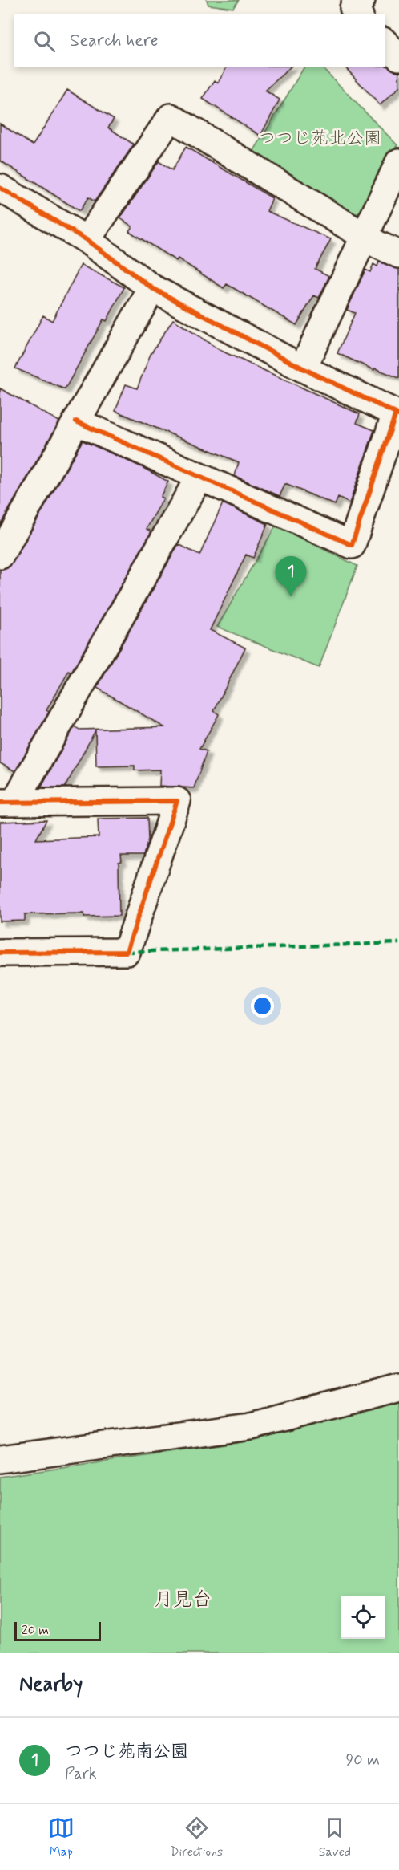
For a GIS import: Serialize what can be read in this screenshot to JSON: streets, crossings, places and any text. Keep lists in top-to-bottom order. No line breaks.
{"districts":["月見台"],"parks":["つつじ苑北公園"],"scale_bar":"20 m","page":{"search":"Search here","pins":"1","scale":"20 m","heading":"Nearby","list":[{"mark":"1","name":"つつじ苑南公園","note":"Park","value":"90 m"}],"nav":["Map","Directions","Saved"]}}
